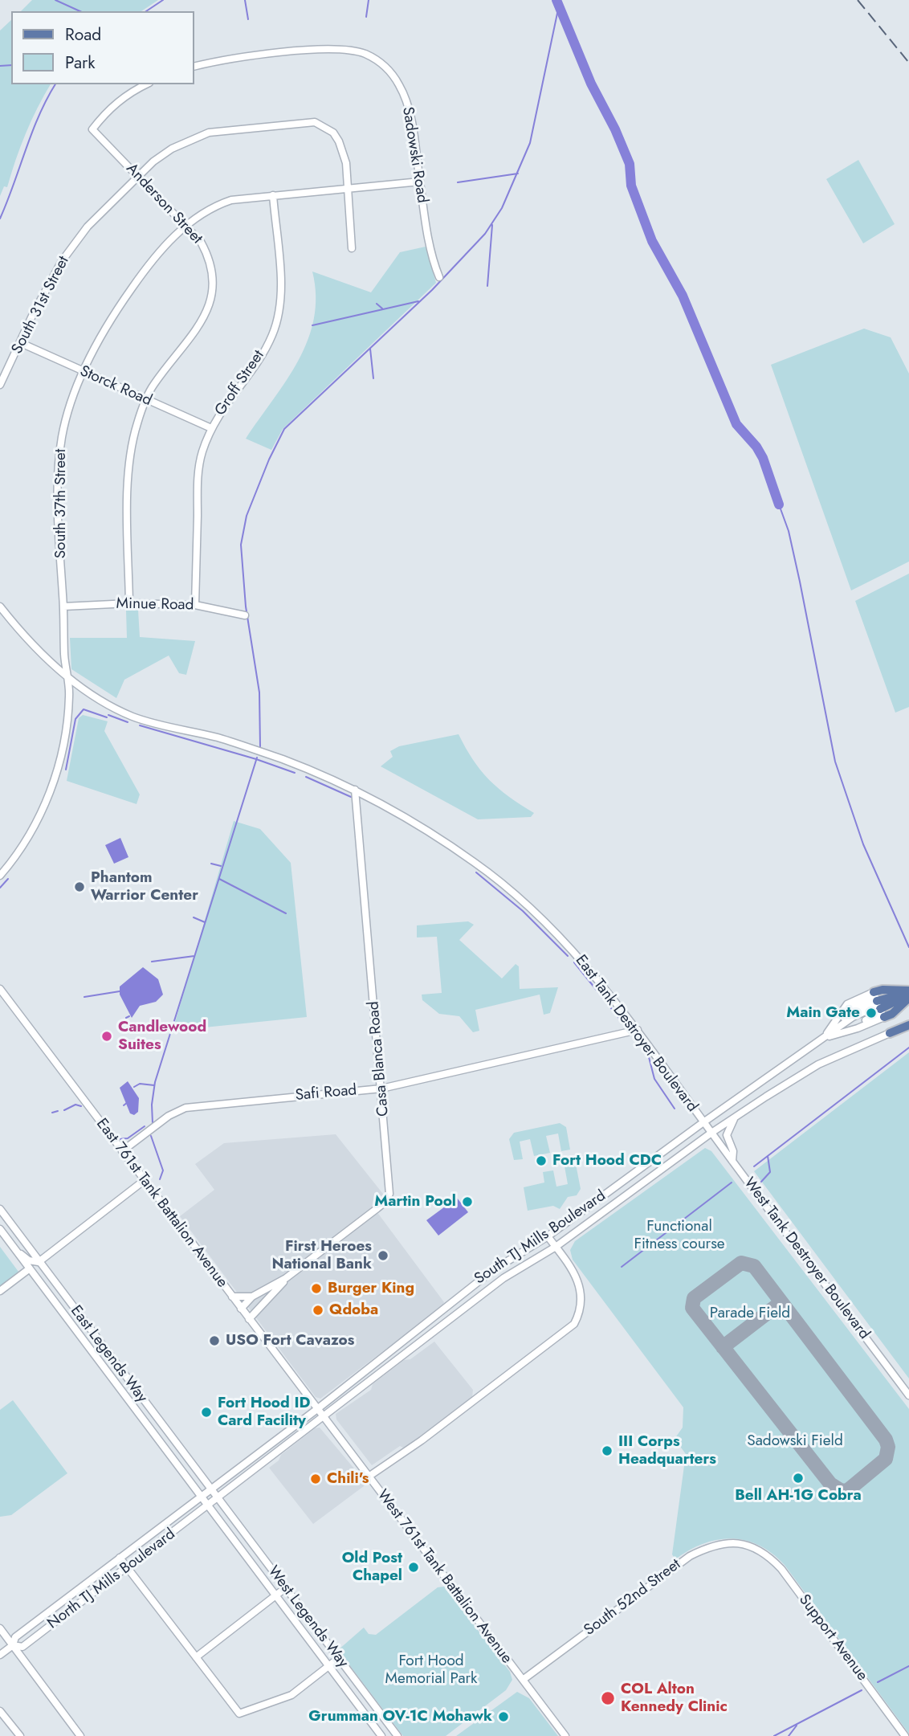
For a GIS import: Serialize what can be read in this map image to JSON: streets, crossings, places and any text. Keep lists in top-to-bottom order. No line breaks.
{"streets":{"main road":["South TJ Mills Boulevard"],"street":["Sadowski Road","Anderson Street","South 31st Street","Groff Street","Storck Road","South 37th Street","Minue Road","East Tank Destroyer Boulevard","Casa Blanca Road","Safi Road","East 761st Tank Battalion Avenue","West Tank Destroyer Boulevard","East Legends Way","West 761st Tank Battalion Avenue","North TJ Mills Boulevard","South 52nd Street","West Legends Way","Support Avenue"]},"crossings":[["Sadowski Road","South 37th Street"],["Anderson Street","South 31st Street"],["Anderson Street","Storck Road"],["Anderson Street","South 37th Street"],["Anderson Street","Minue Road"],["South 31st Street","Storck Road"],["South 31st Street","South 37th Street"],["Groff Street","Storck Road"],["Groff Street","South 37th Street"],["Groff Street","Minue Road"],["Storck Road","South 37th Street"],["South 37th Street","Minue Road"],["South 37th Street","East Tank Destroyer Boulevard"],["East Tank Destroyer Boulevard","Casa Blanca Road"],["East Tank Destroyer Boulevard","Safi Road"],["East Tank Destroyer Boulevard","South TJ Mills Boulevard"],["East Tank Destroyer Boulevard","West Tank Destroyer Boulevard"],["Casa Blanca Road","Safi Road"],["Casa Blanca Road","East 761st Tank Battalion Avenue"],["Safi Road","East 761st Tank Battalion Avenue"],["East 761st Tank Battalion Avenue","South TJ Mills Boulevard"],["East 761st Tank Battalion Avenue","West 761st Tank Battalion Avenue"],["South TJ Mills Boulevard","West Tank Destroyer Boulevard"],["South TJ Mills Boulevard","East Legends Way"],["South TJ Mills Boulevard","West 761st Tank Battalion Avenue"],["South TJ Mills Boulevard","North TJ Mills Boulevard"],["South TJ Mills Boulevard","West Legends Way"],["East Legends Way","North TJ Mills Boulevard"],["East Legends Way","West Legends Way"],["West 761st Tank Battalion Avenue","South 52nd Street"],["North TJ Mills Boulevard","West Legends Way"],["South 52nd Street","Support Avenue"]],"parks":["Functional Fitness course","Parade Field","Sadowski Field","Fort Hood Memorial Park"],"places":["Phantom Warrior Center","Main Gate","Candlewood Suites","Fort Hood CDC","Martin Pool","First Heroes National Bank","Burger King","Qdoba","USO Fort Cavazos","Fort Hood ID Card Facility","III Corps Headquarters","Bell AH-1G Cobra","Chili's","Old Post Chapel","COL Alton Kennedy Clinic","Grumman OV-1C Mohawk"],"legend":["Road","Park"]}
